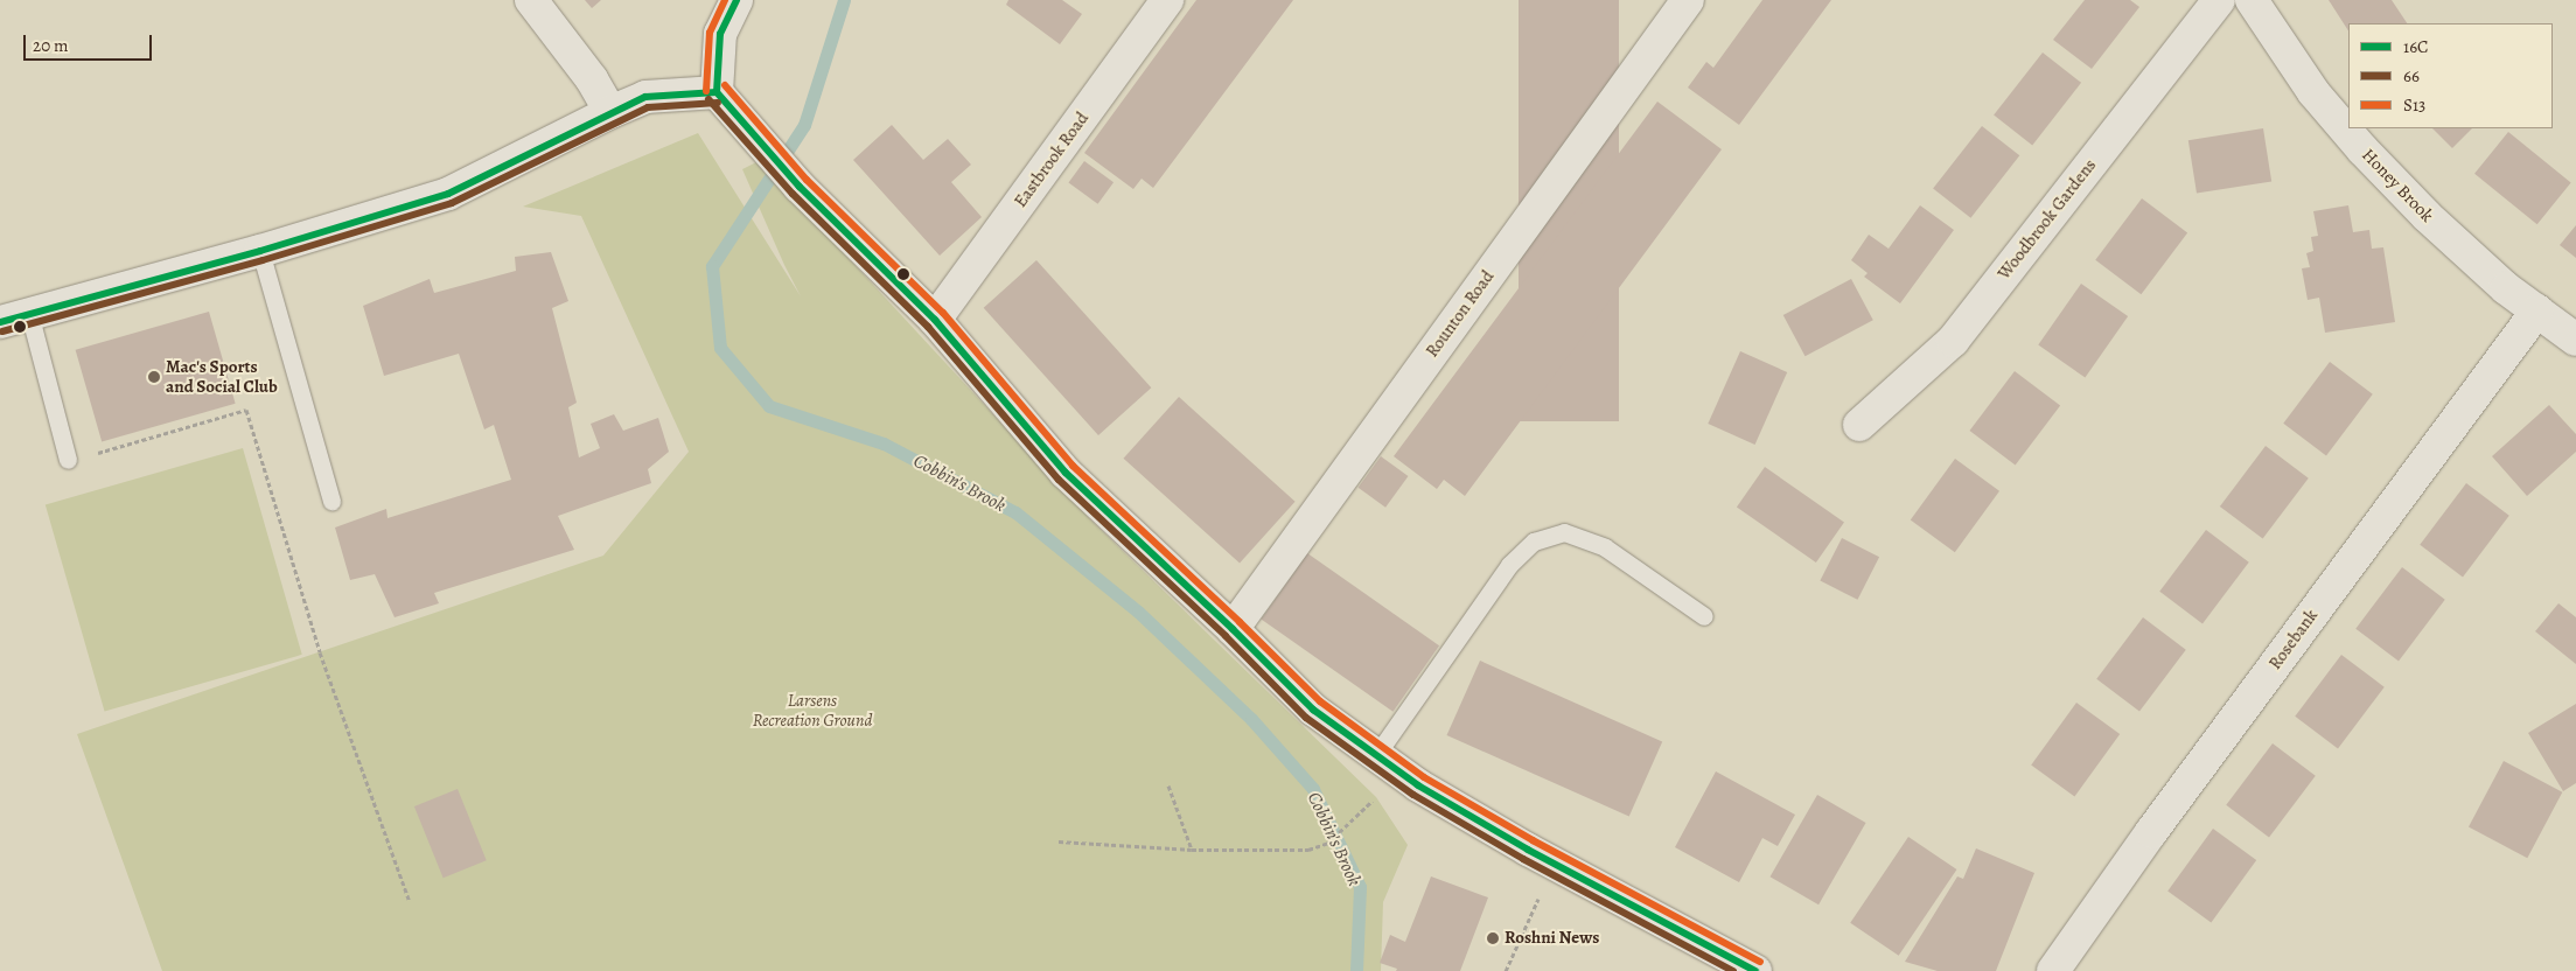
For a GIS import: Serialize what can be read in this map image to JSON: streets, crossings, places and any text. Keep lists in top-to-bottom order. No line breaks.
{"streets":{"street":["Eastbrook Road","Honey Brook","Woodbrook Gardens","Rounton Road","Rosebank"]},"crossings":[["Honey Brook","Rosebank"]],"water":["Cobbin's Brook"],"parks":["Larsens Recreation Ground"],"places":["Mac's Sports and Social Club","Roshni News"],"lines":["transit line 16C","transit line S13","transit line 66"],"legend":["16C","66","S13"],"scale_bar":"20 m"}
